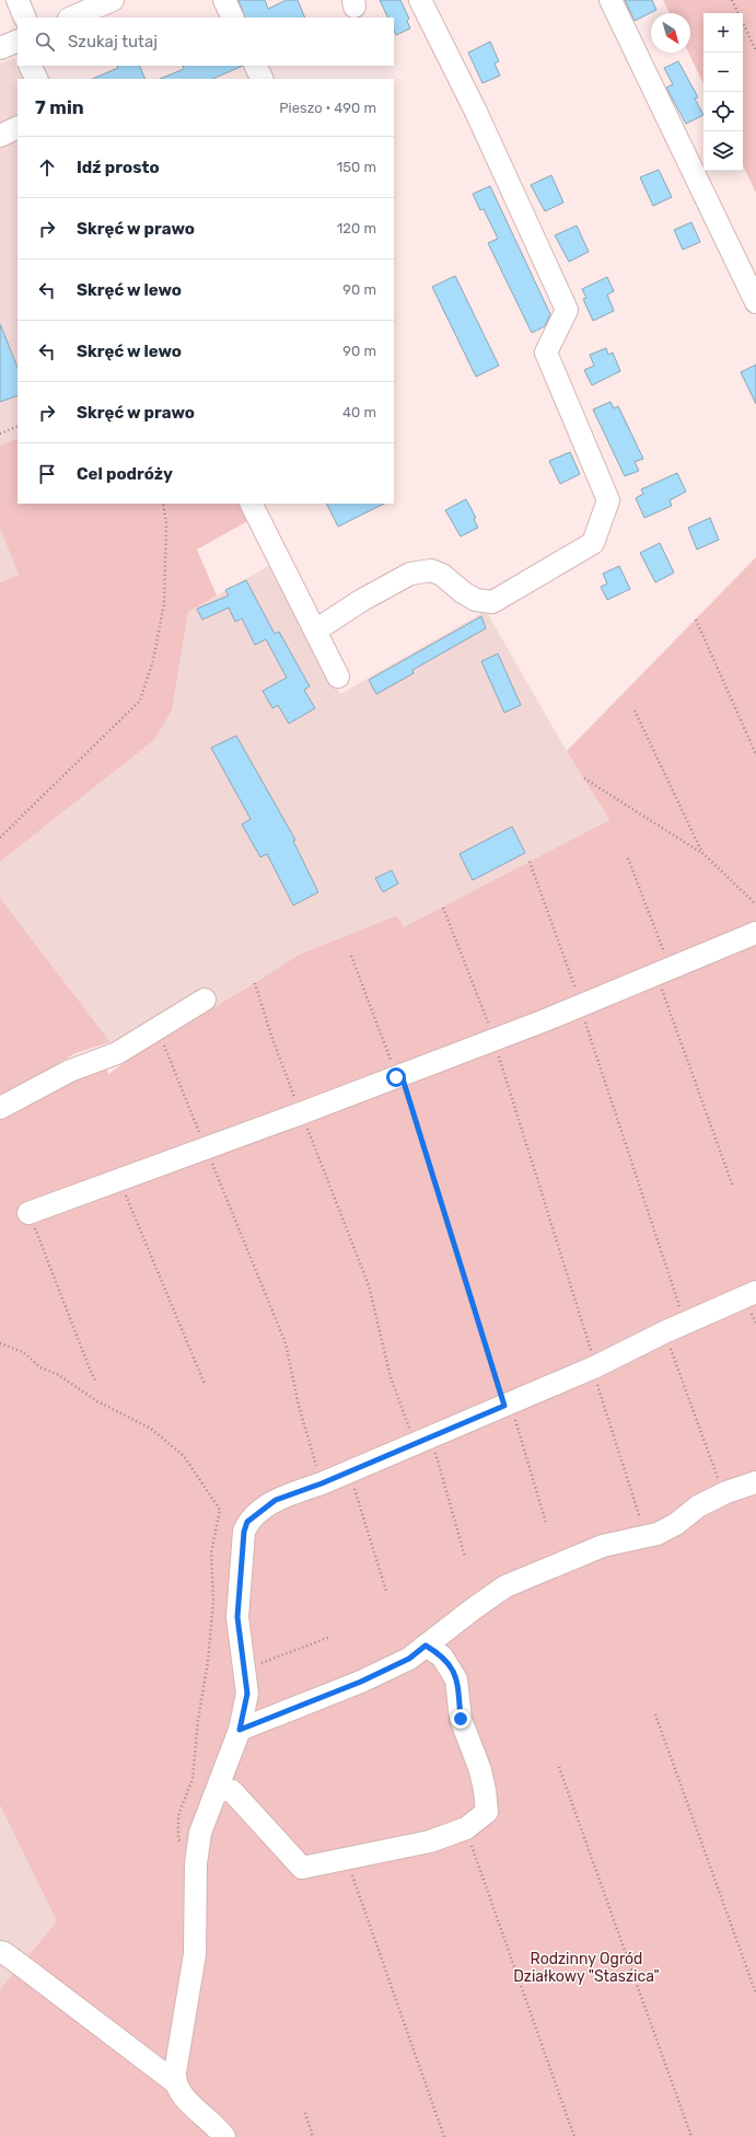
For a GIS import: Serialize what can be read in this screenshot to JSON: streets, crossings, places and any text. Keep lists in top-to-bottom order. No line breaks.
{"parks":["Rodzinny Ogród Działkowy \"Staszica\""],"north":"bottom right","page":{"map_buttons":["+","−"],"search":"Szukaj tutaj","heading":["7 min","Pieszo · 490 m"],"list":[["Idź prosto","150 m"],["Skręć w prawo","120 m"],["Skręć w lewo","90 m"],["Skręć w lewo","90 m"],["Skręć w prawo","40 m"],"Cel podróży"]}}
